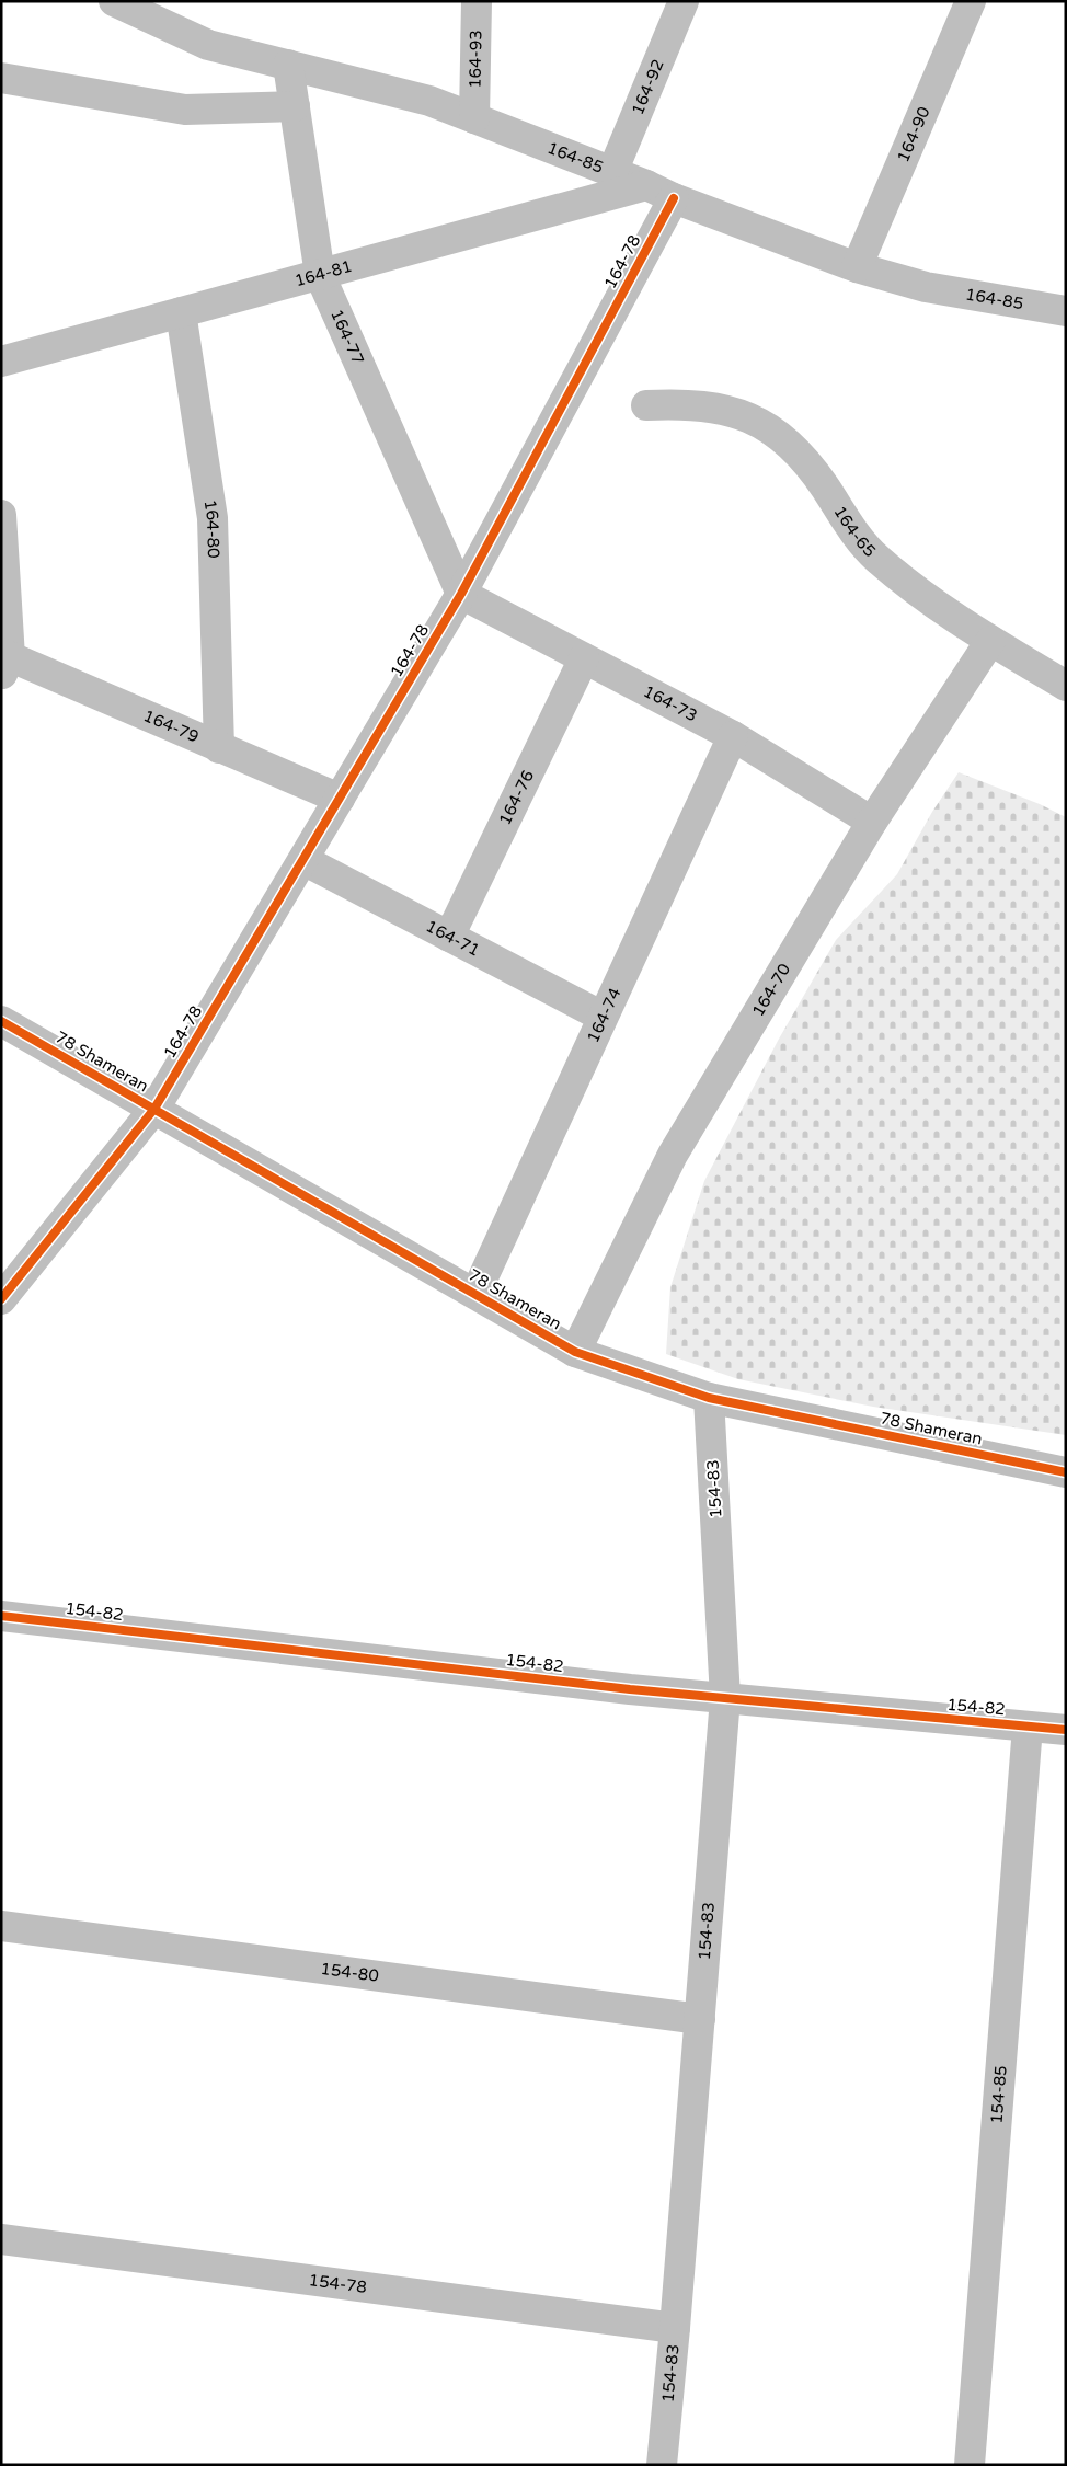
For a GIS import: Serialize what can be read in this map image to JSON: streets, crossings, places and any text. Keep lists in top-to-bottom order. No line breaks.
{"streets":{"street":["164-93","164-92","164-90","164-85","164-78","164-81","164-77","164-80","164-65","164-73","164-79","164-76","164-71","164-70","164-74","78 Shameran","154-83","154-82","154-80","154-85","154-78"]},"crossings":[["164-93","164-85"],["164-92","164-85"],["164-90","164-85"],["164-85","164-78"],["164-85","164-81"],["164-85","164-77"],["164-78","164-77"],["164-78","164-73"],["164-78","164-79"],["164-78","164-71"],["164-78","78 Shameran"],["164-81","164-77"],["164-81","164-80"],["164-77","164-73"],["164-80","164-79"],["164-65","164-70"],["164-73","164-76"],["164-73","164-70"],["164-73","164-74"],["164-76","164-71"],["164-71","164-74"],["164-70","78 Shameran"],["164-74","78 Shameran"],["78 Shameran","154-83"],["154-83","154-82"],["154-83","154-80"],["154-83","154-78"],["154-82","154-85"]]}
